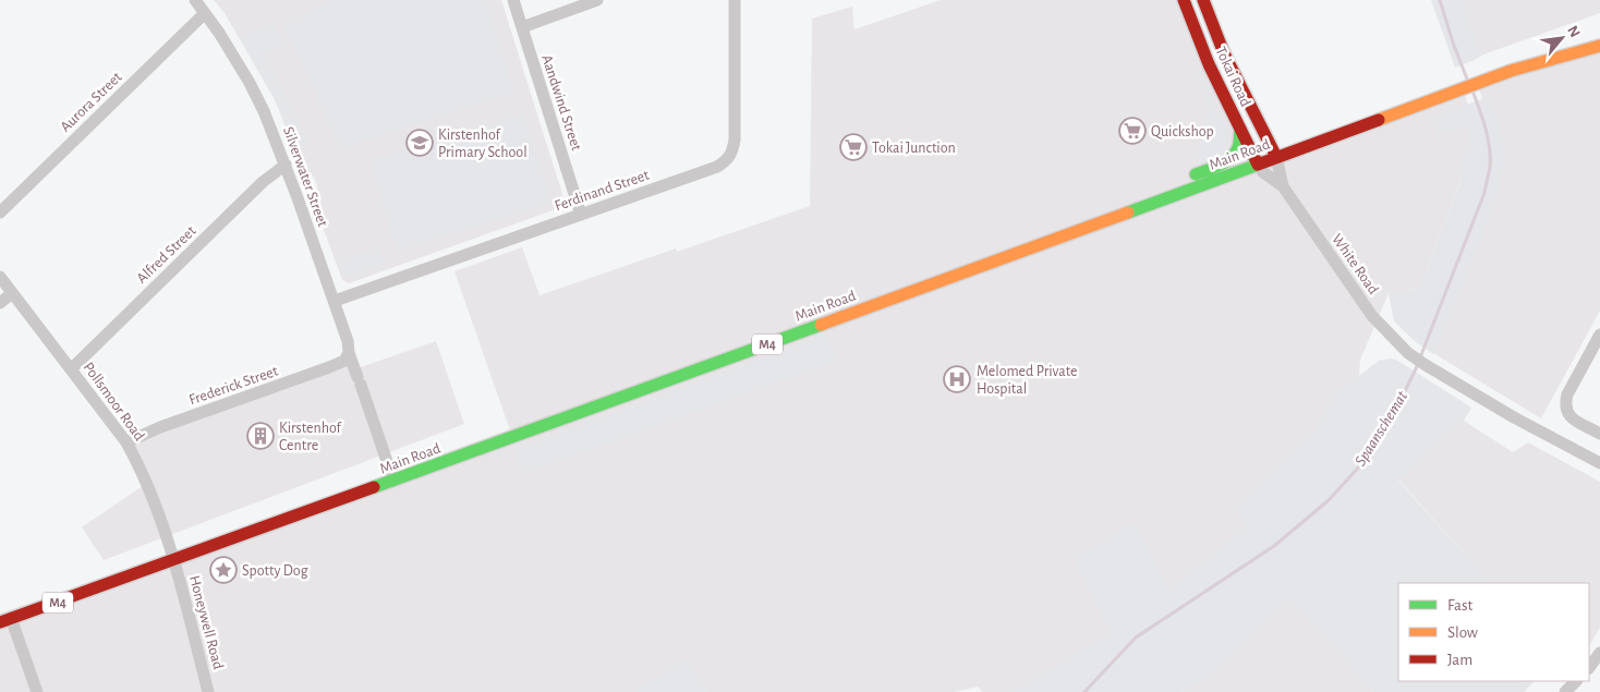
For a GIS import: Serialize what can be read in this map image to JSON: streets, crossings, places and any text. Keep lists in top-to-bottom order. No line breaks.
{"streets":{"main road":["Tokai Road","Main Road","M4"],"street":["Aurora Street","Aandwind Street","Silverwater Street","Ferdinand Street","Alfred Street","White Road","Frederick Street","Pollsmoor Road","Honeywell Road"]},"crossings":[["Tokai Road","Main Road"],["Tokai Road","White Road"],["Aurora Street","Silverwater Street"],["Aandwind Street","Ferdinand Street"],["Main Road","Silverwater Street"],["Main Road","White Road"],["Main Road","Pollsmoor Road"],["Main Road","Honeywell Road"],["Silverwater Street","Ferdinand Street"],["Silverwater Street","Alfred Street"],["Silverwater Street","Frederick Street"],["Alfred Street","Pollsmoor Road"],["Frederick Street","Pollsmoor Road"],["Pollsmoor Road","Honeywell Road"]],"water":["Spaanschemat"],"places":{"supermarket":["Quickshop","Tokai Junction"],"school or university":["Kirstenhof Primary School"],"hospital":["Melomed Private Hospital"],"building":["Kirstenhof Centre"],"place":["Spotty Dog"]},"legend":["Fast","Slow","Jam"],"north":"top right"}
